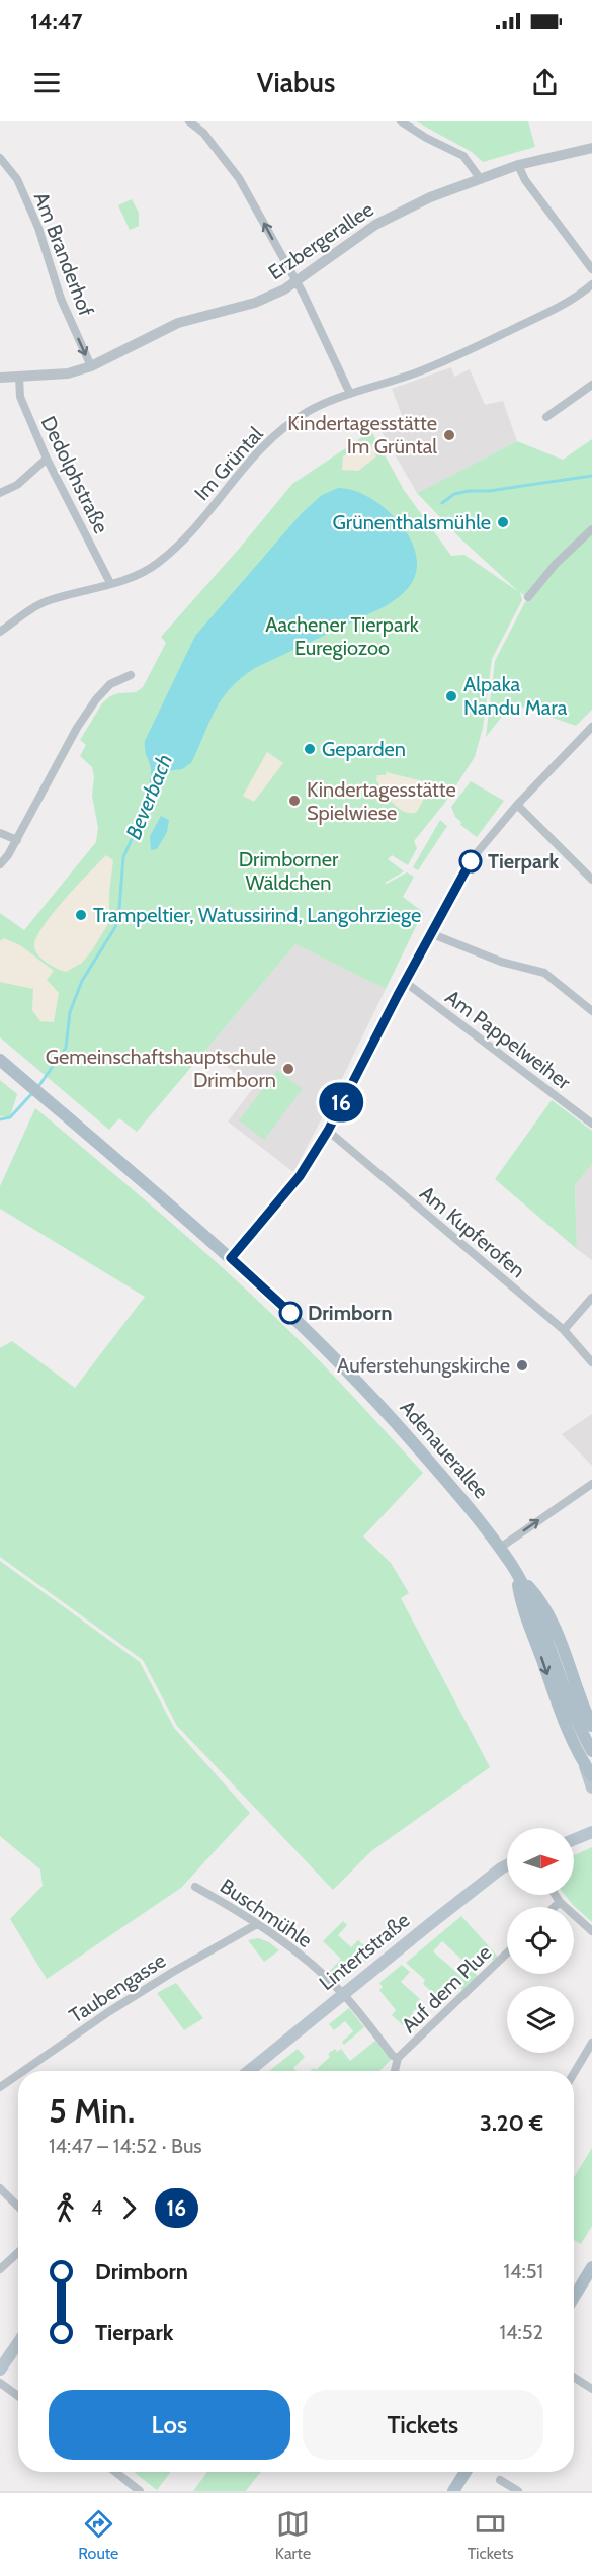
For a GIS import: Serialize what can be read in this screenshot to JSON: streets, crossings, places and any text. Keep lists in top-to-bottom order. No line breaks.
{"streets":{"main road":["Adenauerallee","Lintertstraße"],"street":["Erzbergerallee","Am Branderhof","Im Grüntal","Dedolphstraße","Am Pappelweiher","Am Kupferofen","Buschmühle","Taubengasse","Auf dem Plue"]},"crossings":[["Erzbergerallee","Am Branderhof"],["Erzbergerallee","Dedolphstraße"],["Im Grüntal","Dedolphstraße"],["Buschmühle","Lintertstraße"],["Buschmühle","Taubengasse"],["Buschmühle","Auf dem Plue"]],"one_way":["Am Branderhof"],"water":["Beverbach"],"parks":["Aachener Tierpark Euregiozoo","Drimborner Wäldchen"],"places":["Kindertagesstätte Im Grüntal","Grünenthalsmühle","Alpaka Nandu Mara","Geparden","Kindertagesstätte Spielwiese","Tierpark","Trampeltier, Watussirind, Langohrziege","Gemeinschaftshauptschule Drimborn","Drimborn","Auferstehungskirche"],"lines":["bus line 16"],"north":"right","page":{"status":"14:47","header":"Viabus","on_map":"16","heading":["5 Min.","14:47 – 14:52 · Bus","3.20 €"],"legs":["4","16"],"list":[{"name":"Drimborn","value":"14:51"},{"name":"Tierpark","value":"14:52"}],"buttons":["Los","Tickets"],"tabs":["Route","Karte","Tickets"]}}
